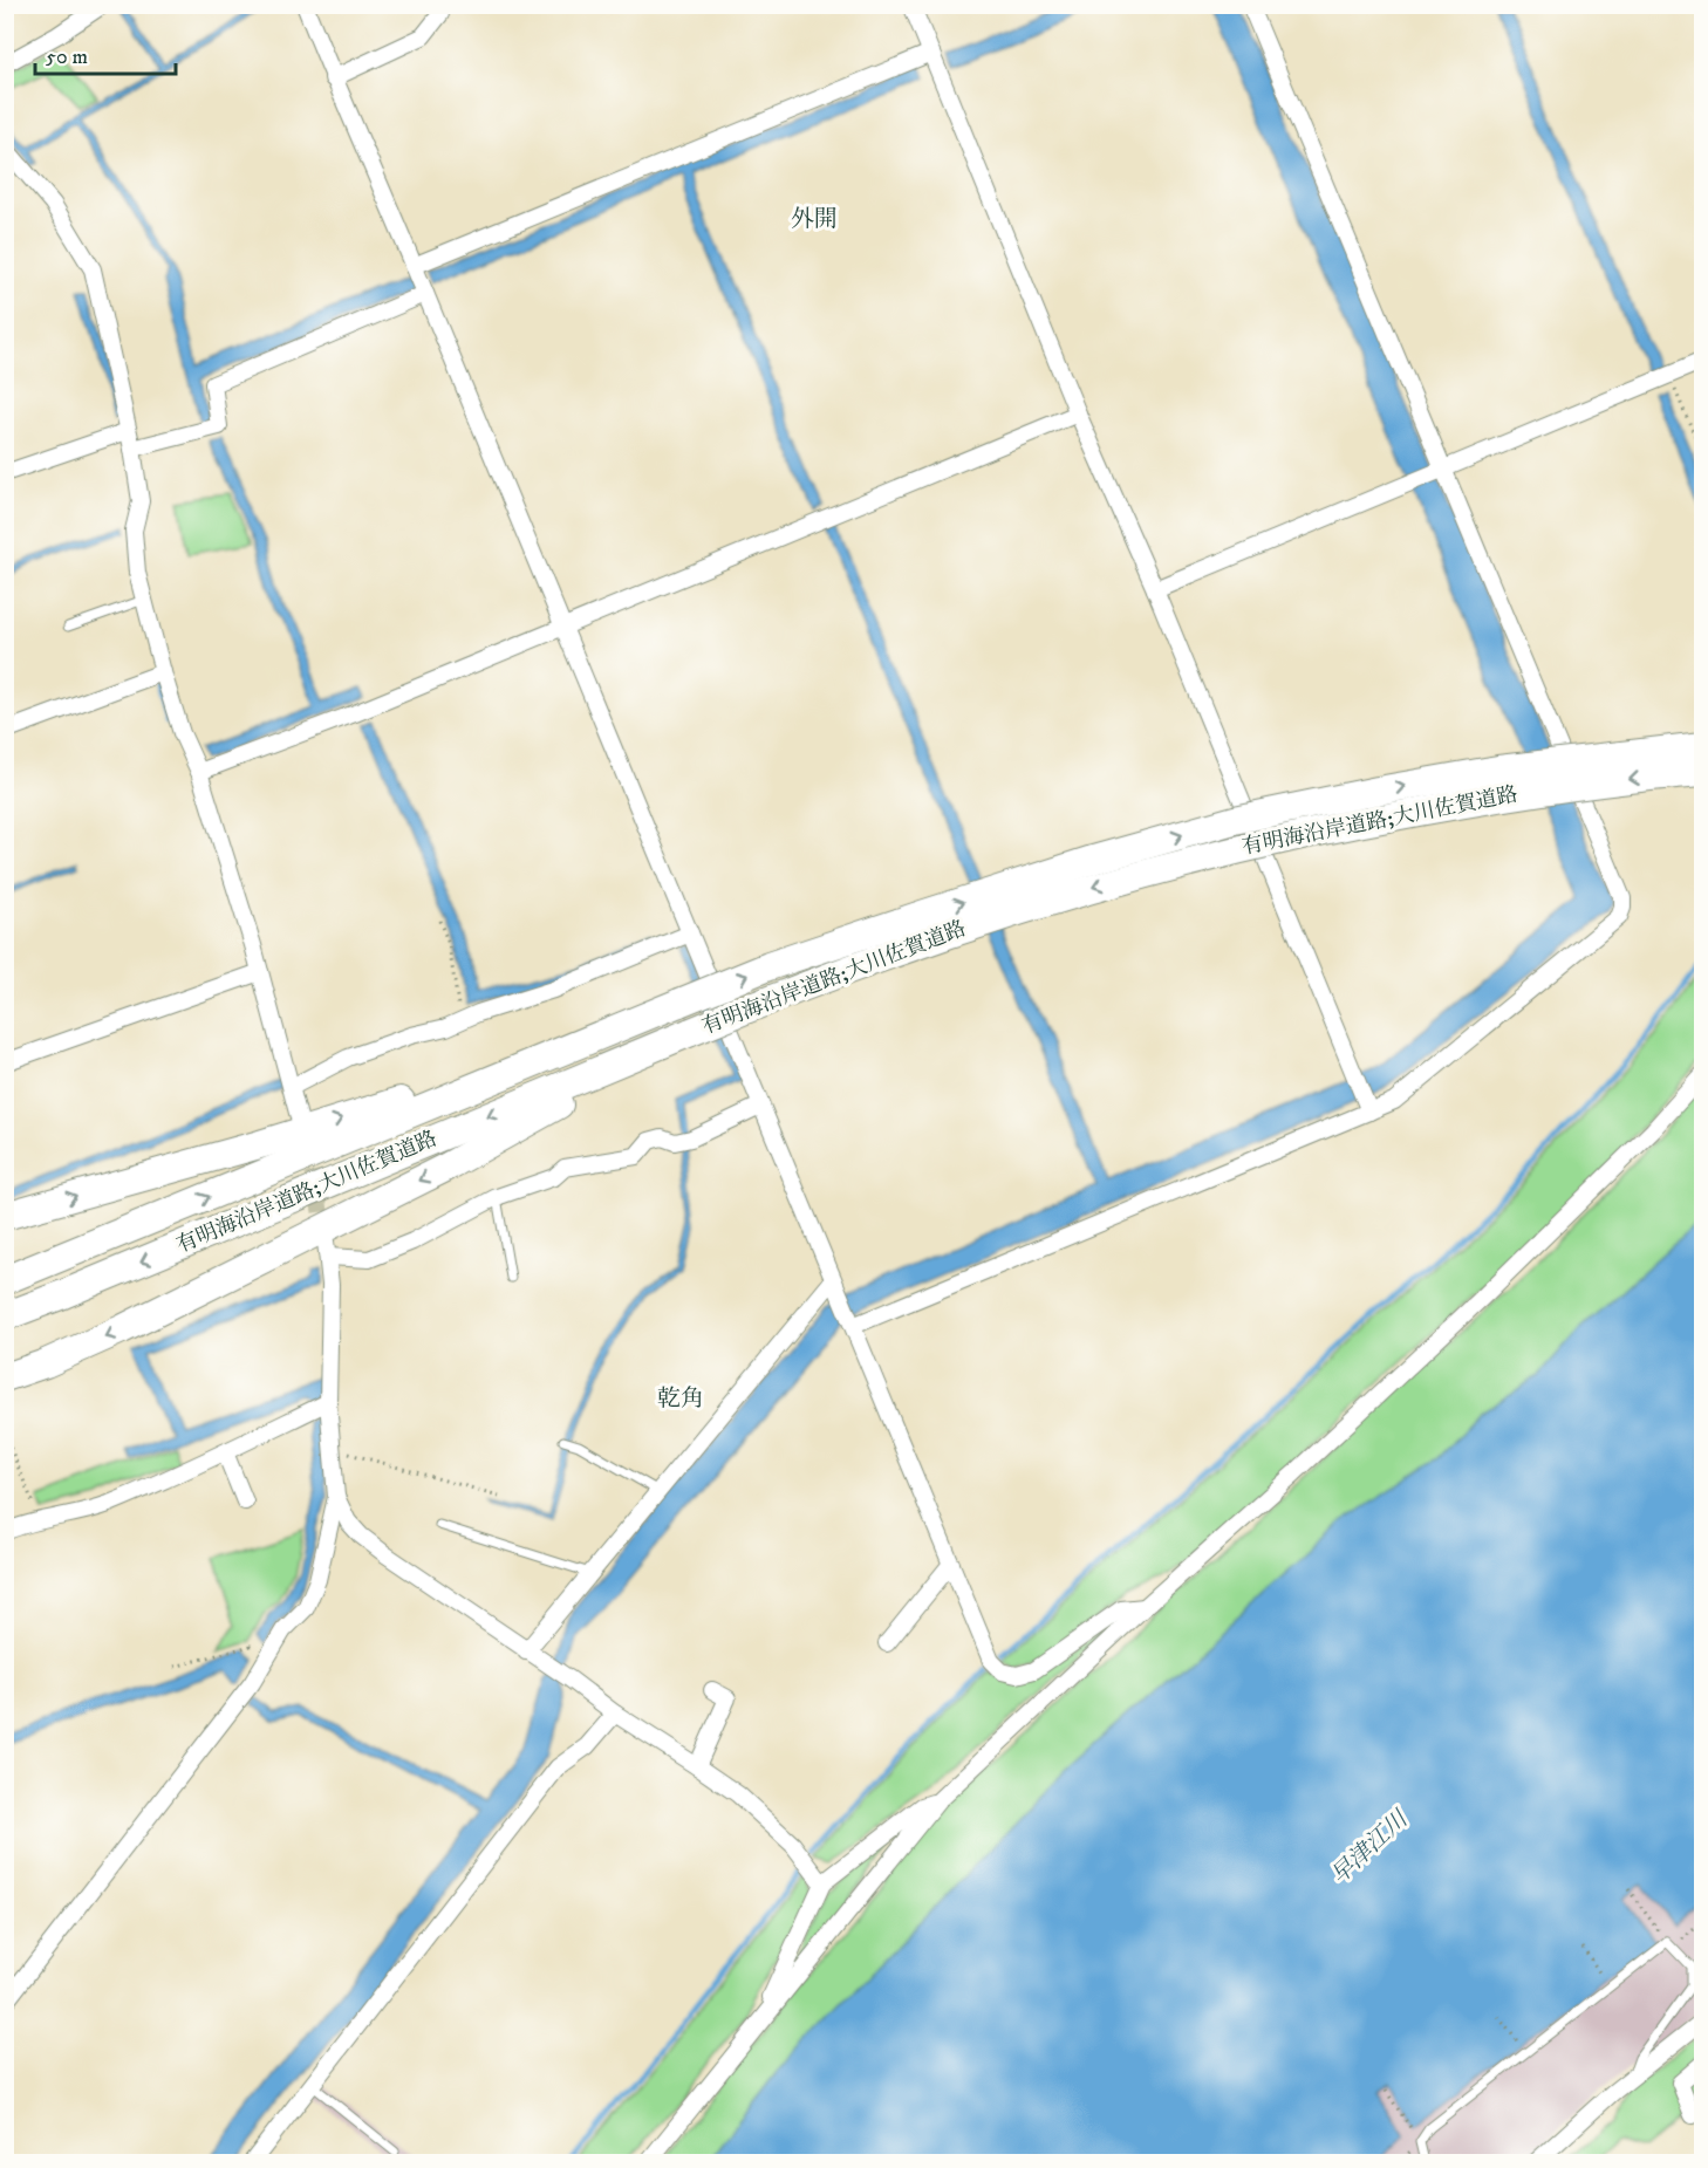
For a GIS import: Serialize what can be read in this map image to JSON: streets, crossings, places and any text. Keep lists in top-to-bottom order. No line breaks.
{"streets":{"highway":["有明海沿岸道路;大川佐賀道路"]},"districts":["外開","乾角"],"water":["早津江川"],"scale_bar":"50 m"}
